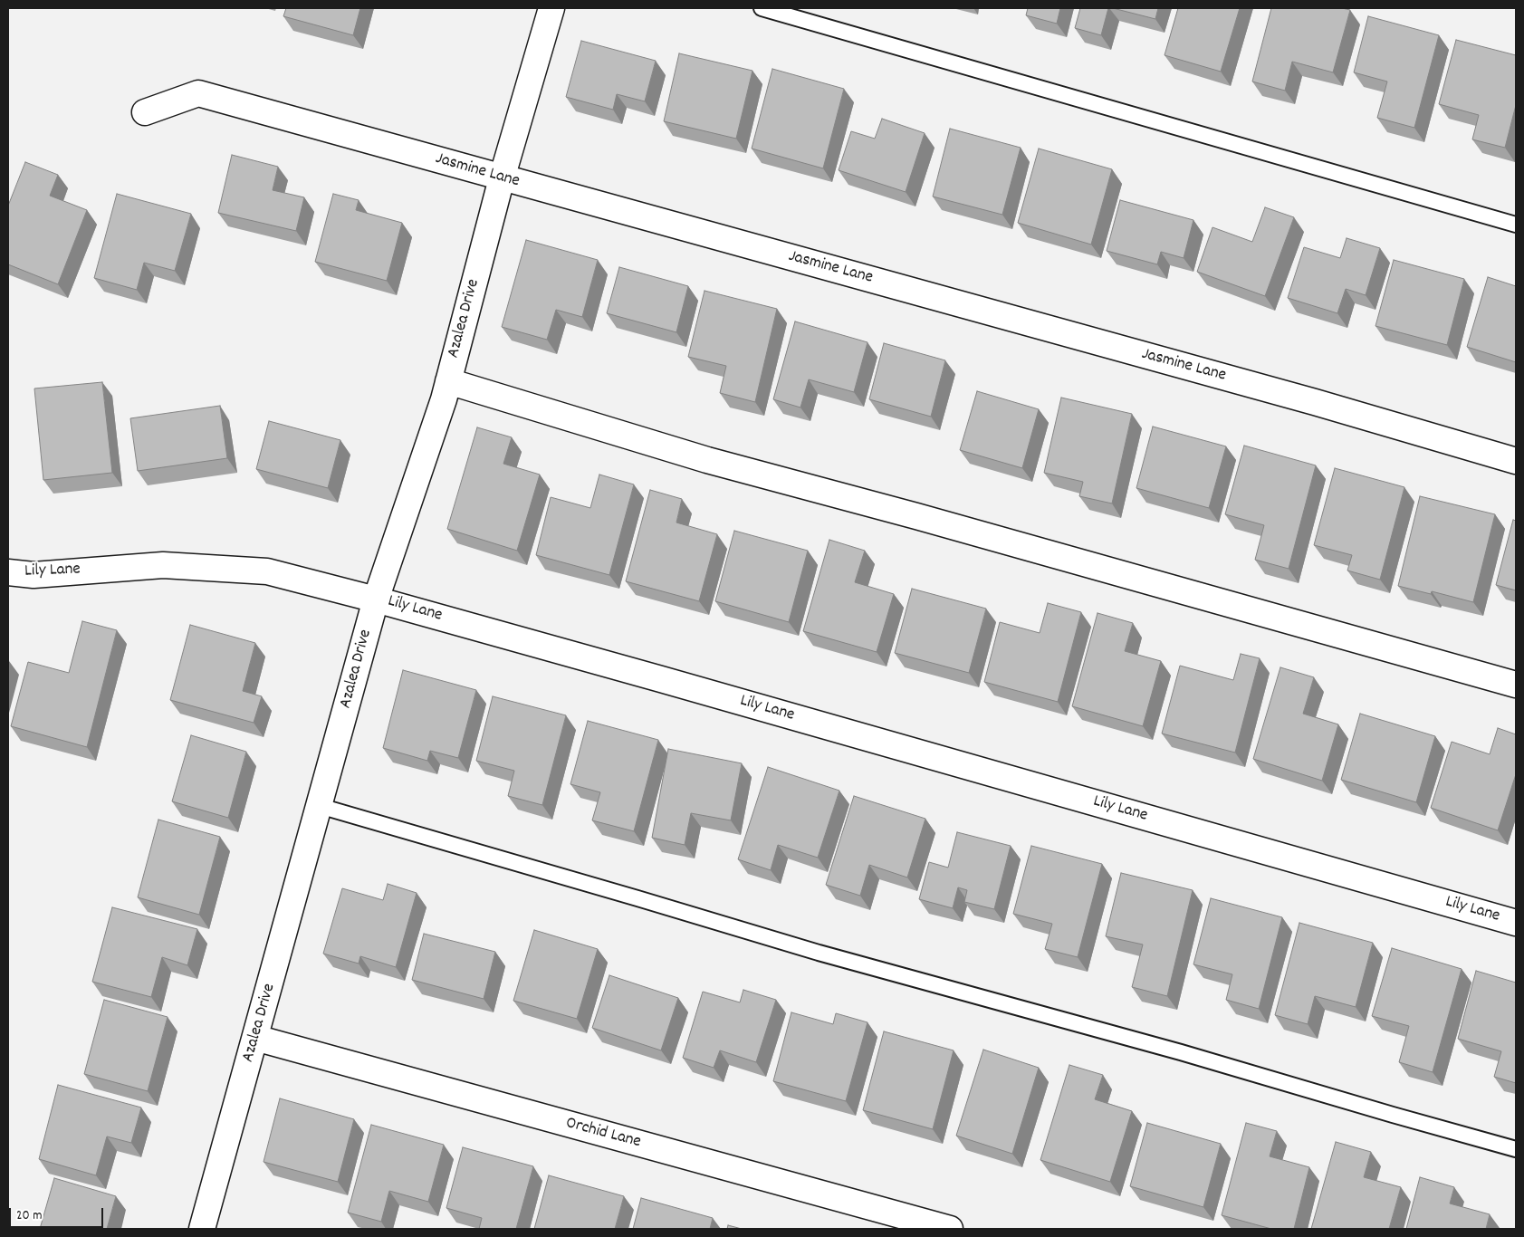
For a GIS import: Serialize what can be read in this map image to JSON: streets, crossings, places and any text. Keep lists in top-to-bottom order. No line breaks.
{"streets":{"street":["Jasmine Lane","Azalea Drive","Lily Lane","Orchid Lane"]},"crossings":[["Jasmine Lane","Azalea Drive"],["Azalea Drive","Lily Lane"],["Azalea Drive","Orchid Lane"]],"scale_bar":"20 m"}
